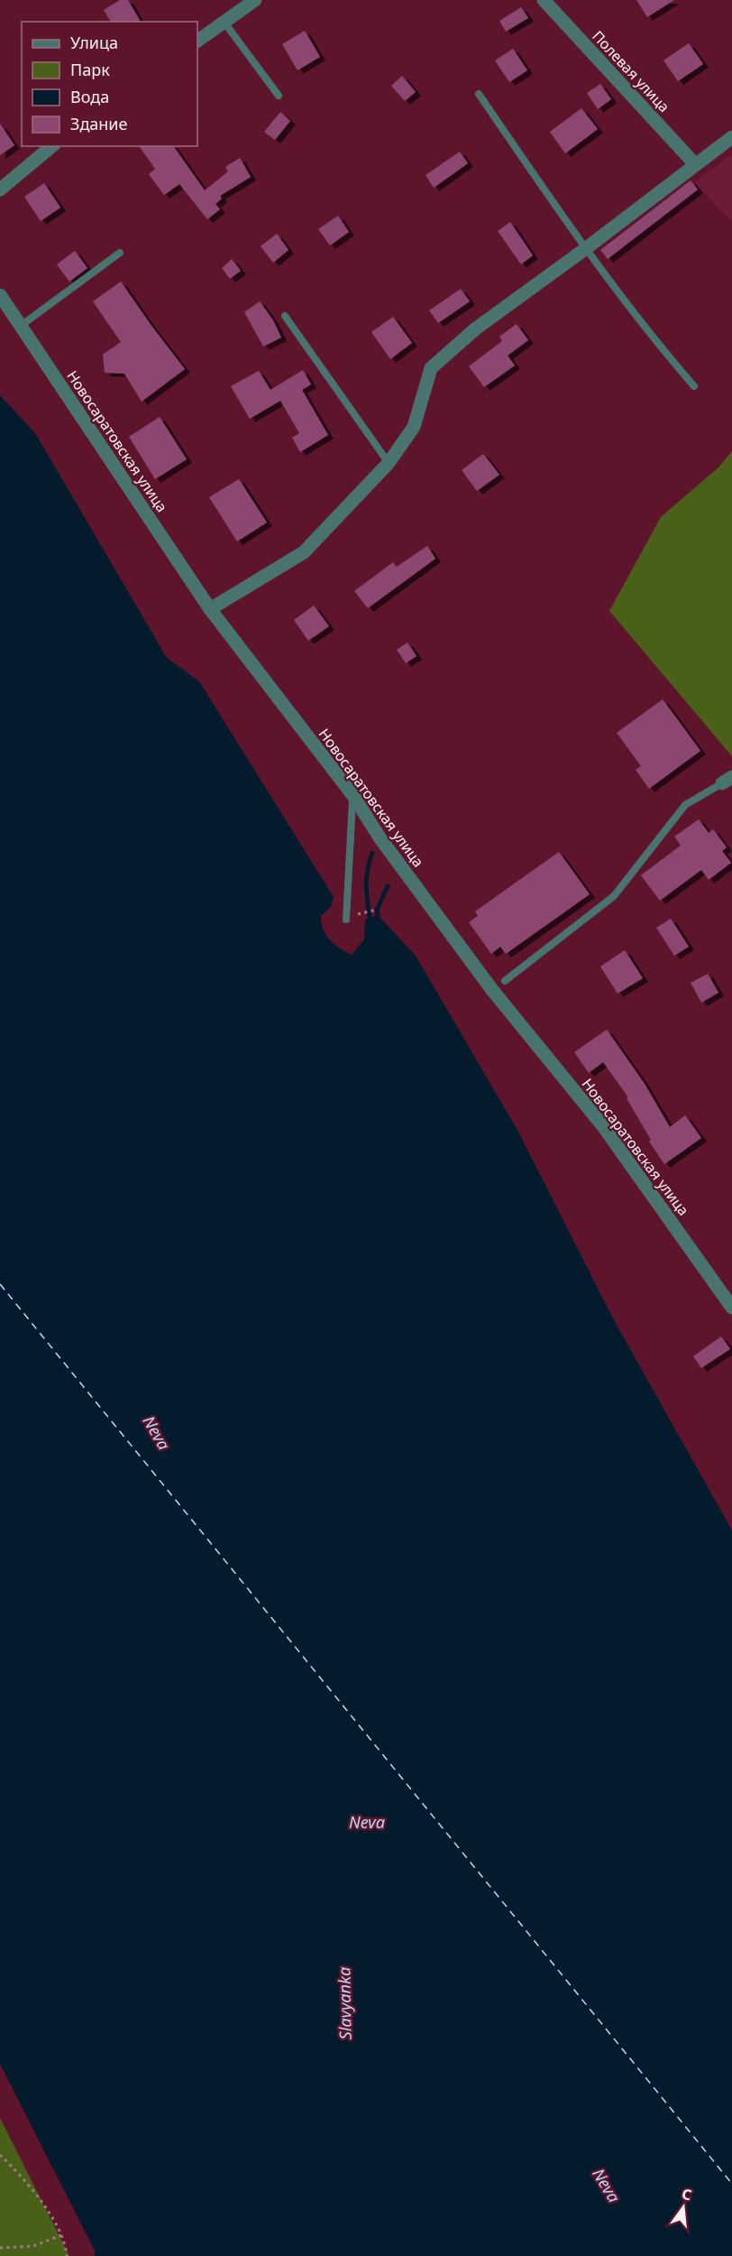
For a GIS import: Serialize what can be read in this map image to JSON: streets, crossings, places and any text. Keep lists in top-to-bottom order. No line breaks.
{"streets":{"street":["Полевая улица","Новосаратовская улица"]},"water":["Neva","Slavyanka"],"legend":["Улица","Парк","Вода","Здание"],"north":"top"}
